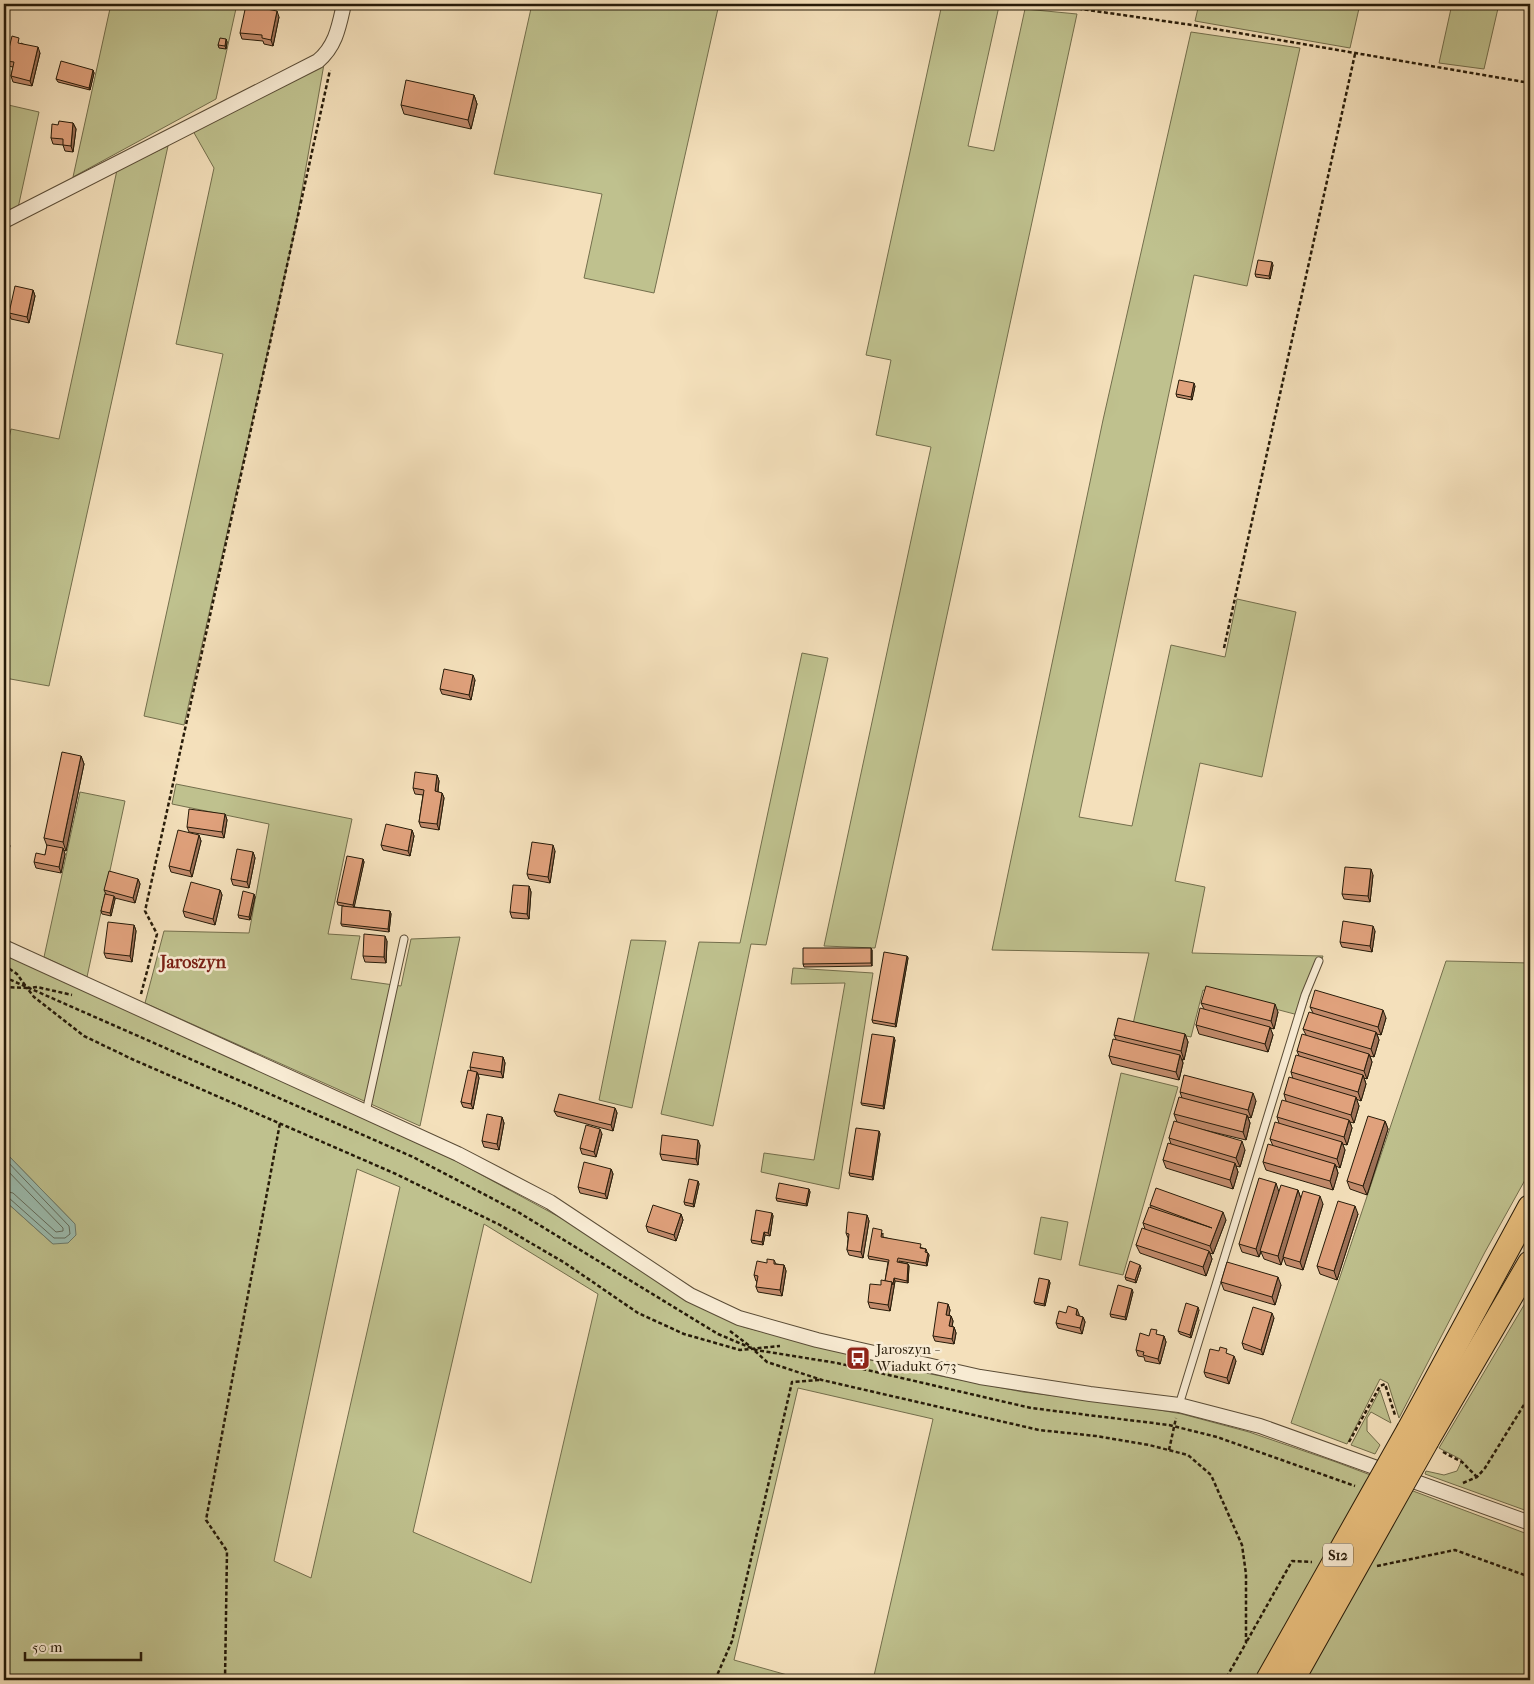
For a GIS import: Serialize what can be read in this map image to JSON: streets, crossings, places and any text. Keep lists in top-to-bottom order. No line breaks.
{"streets":{"highway":["S12"]},"districts":["Jaroszyn"],"places":{"bus stop":["Jaroszyn - Wiadukt 673"]},"scale_bar":"50 m"}
